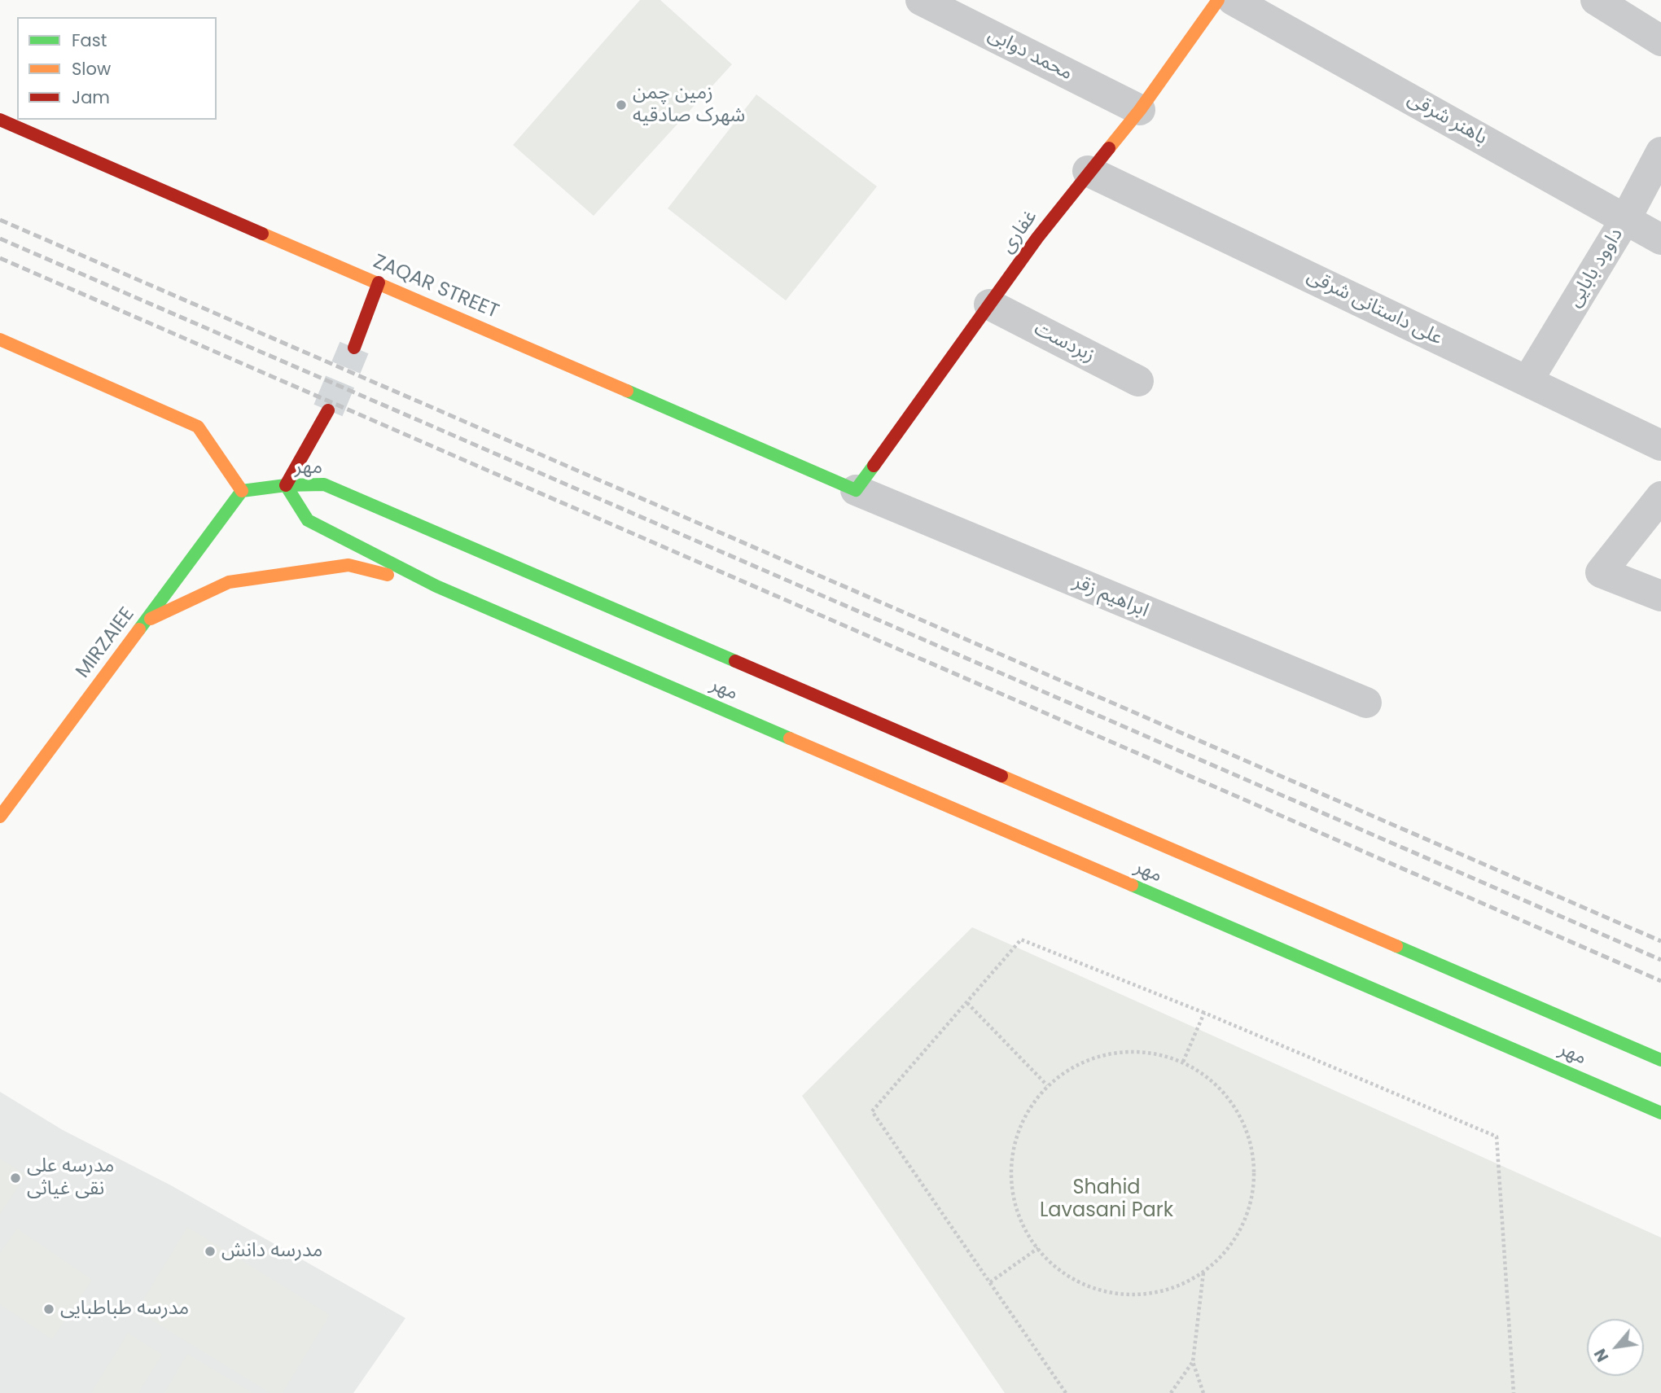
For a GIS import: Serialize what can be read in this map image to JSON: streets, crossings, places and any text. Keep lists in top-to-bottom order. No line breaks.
{"streets":{"street":["محمد دوابی","باهنر شرقی","غفاری","داوود بابایی","ZAQAR STREET","علی داستانی شرقی","زبردست","مهر","ابراهیم زقر","MIRZAIEE"]},"crossings":[["محمد دوابی","غفاری"],["باهنر شرقی","داوود بابایی"],["غفاری","ZAQAR STREET"],["غفاری","علی داستانی شرقی"],["غفاری","زبردست"],["غفاری","ابراهیم زقر"],["داوود بابایی","علی داستانی شرقی"],["ZAQAR STREET","ابراهیم زقر"]],"parks":["Shahid Lavasani Park"],"places":["زمین چمن شهرک صادقیه","مدرسه علی نقی غیاثی","مدرسه دانش","مدرسه طباطبایی"],"legend":["Fast","Slow","Jam"],"north":"bottom left"}
